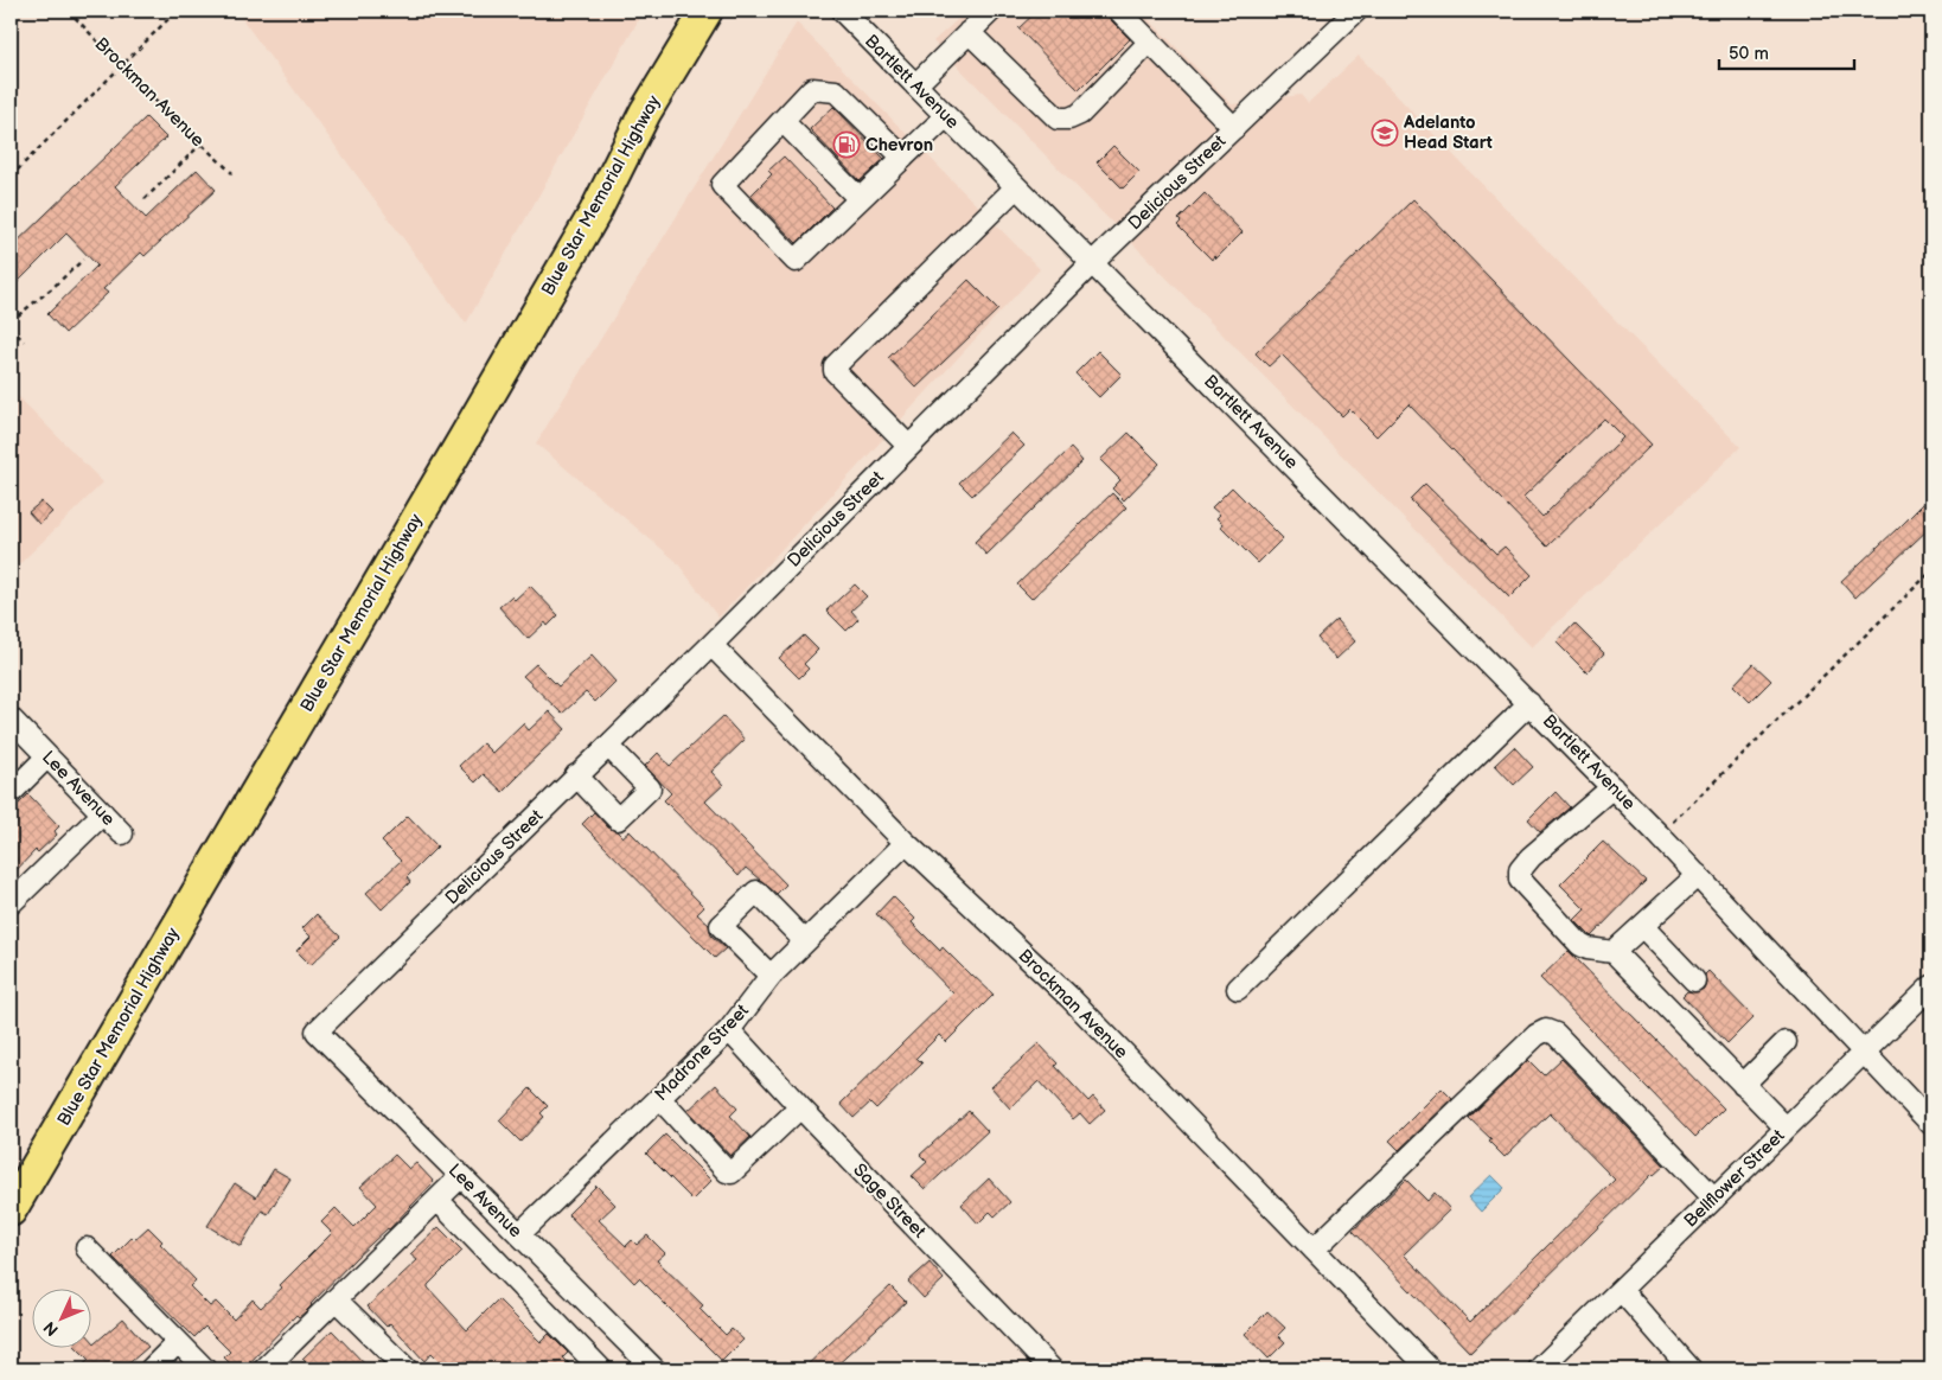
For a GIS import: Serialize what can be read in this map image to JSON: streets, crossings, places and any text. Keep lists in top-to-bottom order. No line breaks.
{"streets":{"highway":["Blue Star Memorial Highway"],"street":["Bartlett Avenue","Brockman Avenue","Delicious Street","Lee Avenue","Madrone Street","Bellflower Street","Sage Street"]},"crossings":[["Bartlett Avenue","Delicious Street"],["Bartlett Avenue","Bellflower Street"],["Brockman Avenue","Delicious Street"],["Brockman Avenue","Madrone Street"],["Delicious Street","Lee Avenue"],["Lee Avenue","Madrone Street"],["Madrone Street","Sage Street"]],"places":{"school or university":["Adelanto Head Start"],"fuel station":["Chevron"]},"scale_bar":"50 m","north":"bottom left"}
